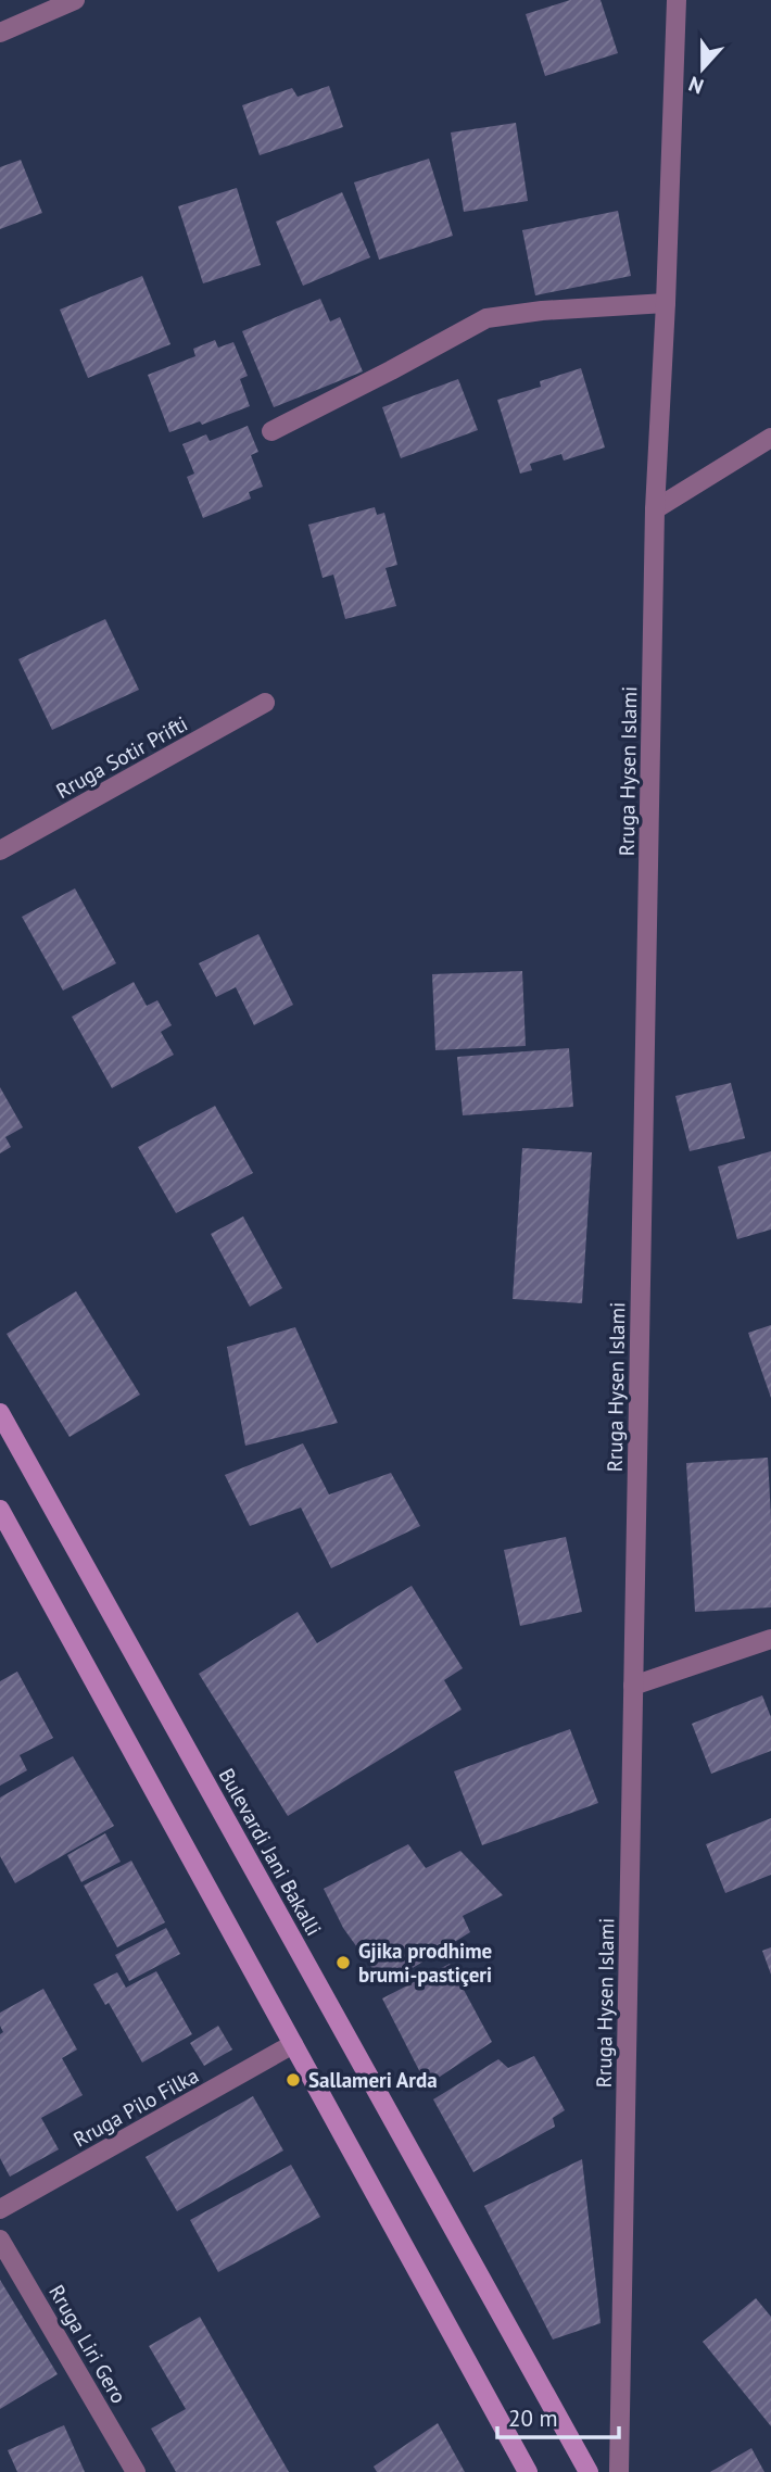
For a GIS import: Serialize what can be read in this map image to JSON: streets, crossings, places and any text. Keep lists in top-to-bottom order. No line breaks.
{"streets":{"main road":["Bulevardi Jani Bakalli"],"street":["Rruga Sotir Prifti","Rruga Hysen Islami","Rruga Pilo Filka","Rruga Liri Gero"]},"places":["Gjika prodhime brumi-pastiçeri","Sallameri Arda"],"scale_bar":"20 m","north":"bottom"}
